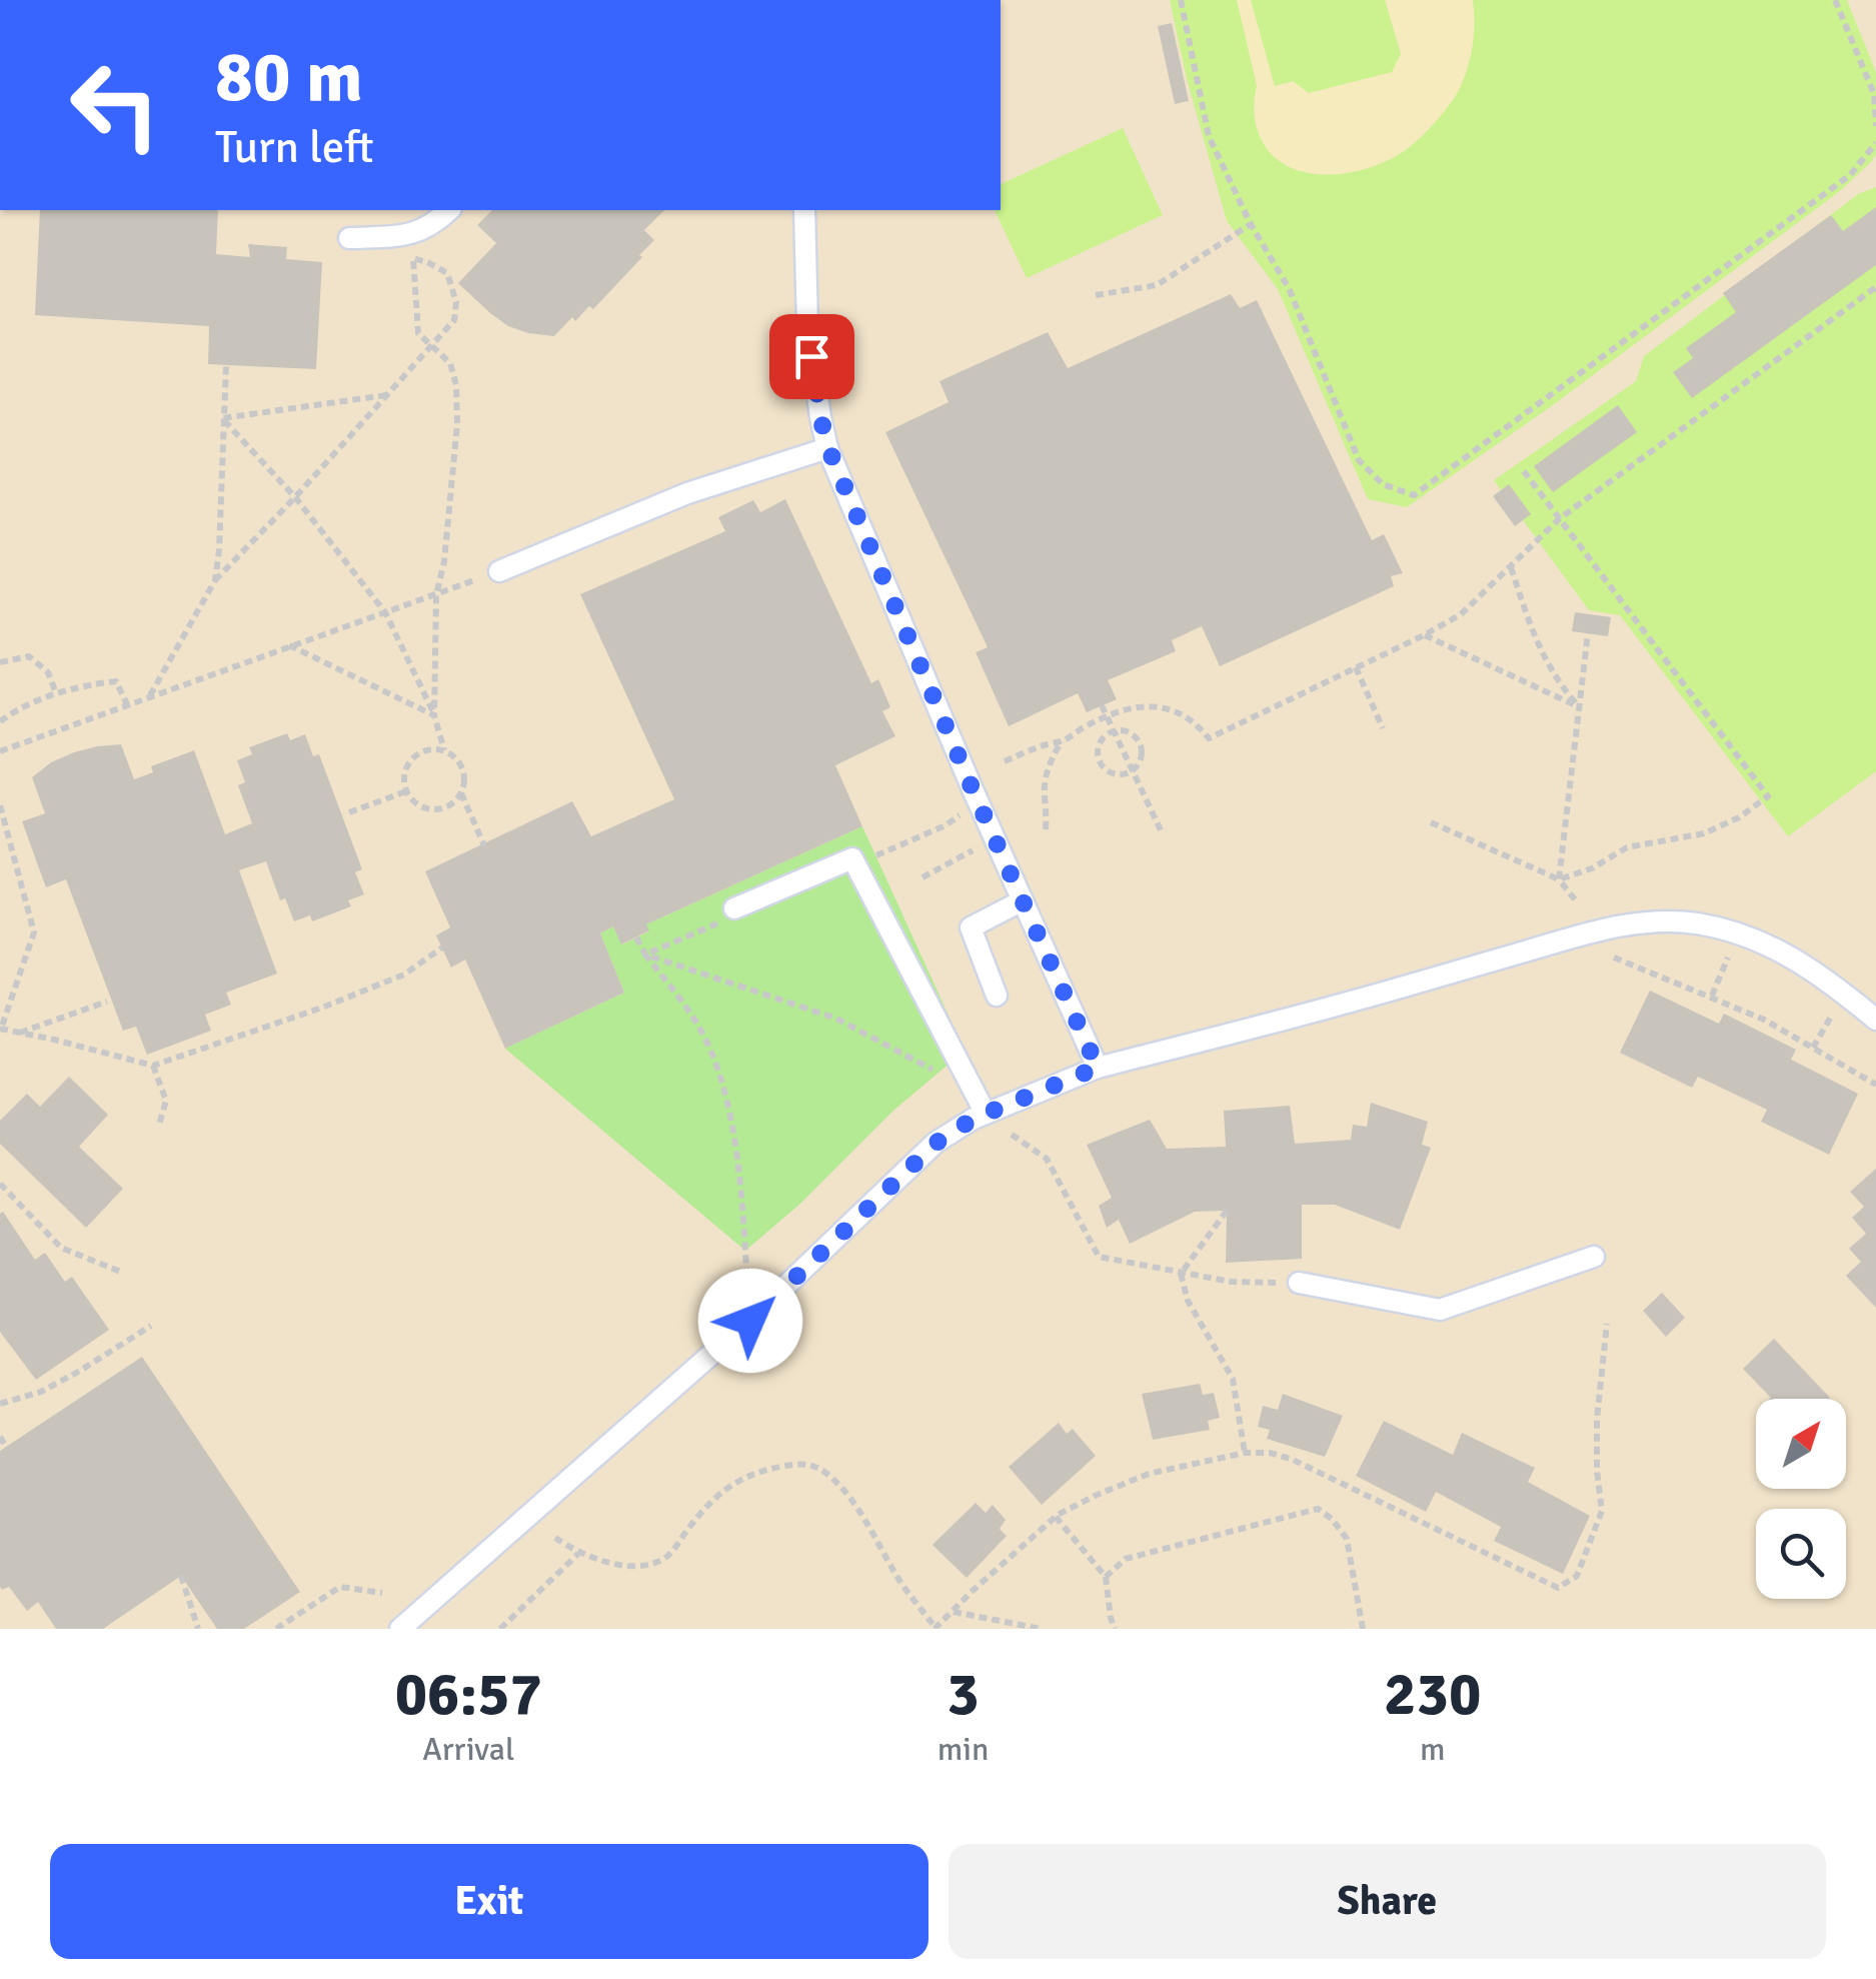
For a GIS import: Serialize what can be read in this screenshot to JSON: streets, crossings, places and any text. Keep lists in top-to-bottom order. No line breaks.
{"north":"top right","page":{"turn":["80 m","Turn left"],"eta":["06:57","Arrival","3","min","230","m"],"buttons":["Exit","Share"]}}
